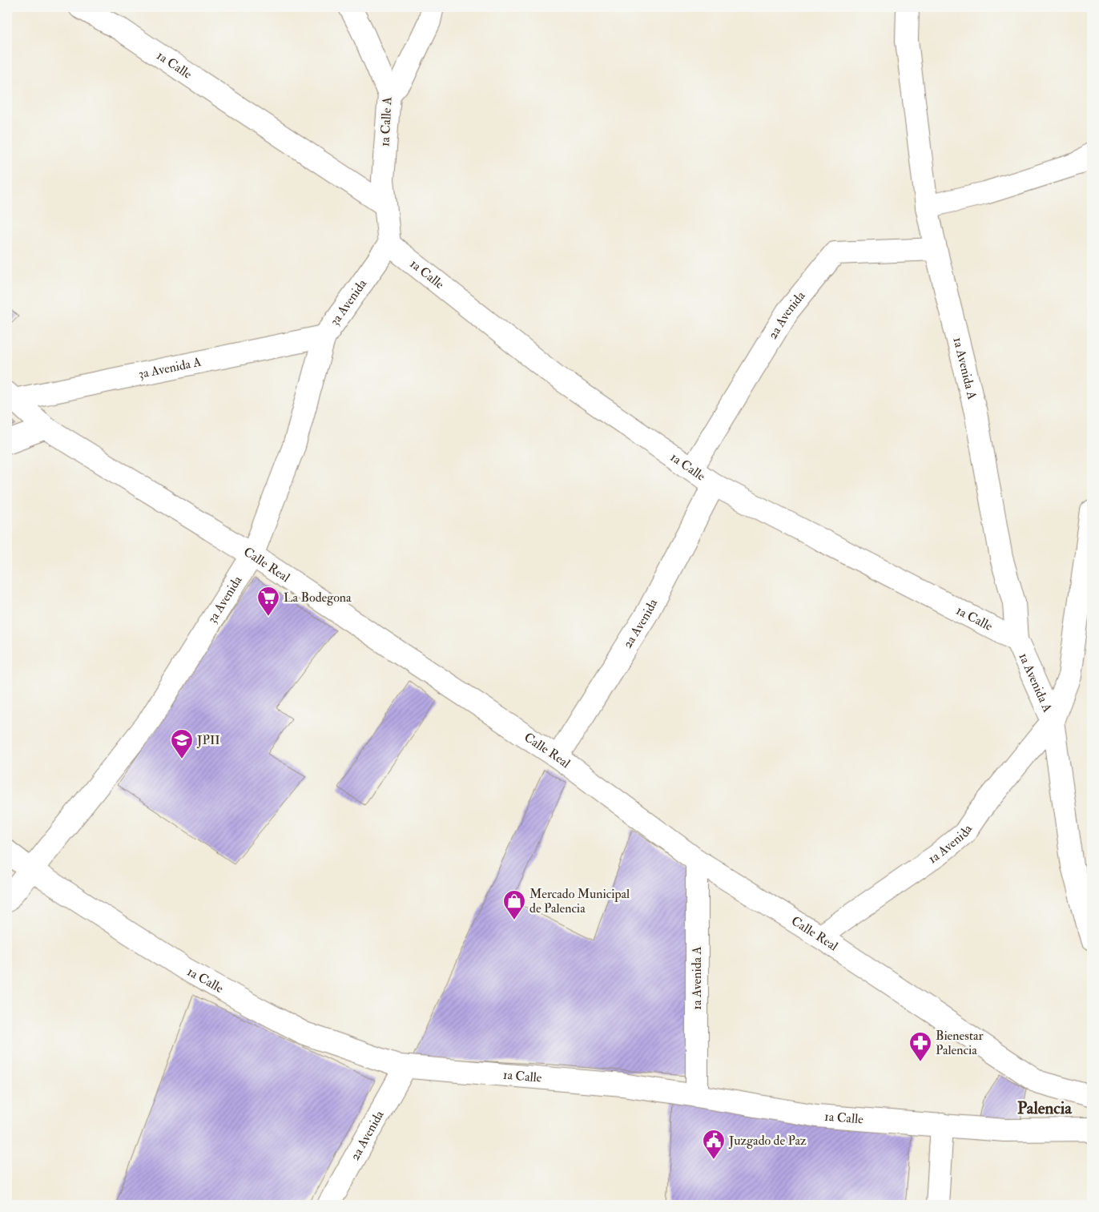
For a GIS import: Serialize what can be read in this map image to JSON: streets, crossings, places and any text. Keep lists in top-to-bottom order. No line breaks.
{"streets":{"street":["1a Calle","1a Calle A","3a Avenida","2a Avenida","1a Avenida A","3a Avenida A","Calle Real","1a Avenida"]},"crossings":[["1a Calle","1a Calle A"],["1a Calle","3a Avenida"],["1a Calle","2a Avenida"],["1a Calle","1a Avenida A"],["1a Calle A","3a Avenida"],["3a Avenida","3a Avenida A"],["3a Avenida","Calle Real"],["2a Avenida","1a Avenida A"],["2a Avenida","Calle Real"],["1a Avenida A","Calle Real"],["1a Avenida A","1a Avenida"],["3a Avenida A","Calle Real"],["Calle Real","1a Avenida"]],"districts":["Palencia"],"places":{"supermarket":["La Bodegona"],"school or university":["JPII"],"shop":["Mercado Municipal de Palencia"],"pharmacy":["Bienestar Palencia"],"public building":["Juzgado de Paz"]}}
